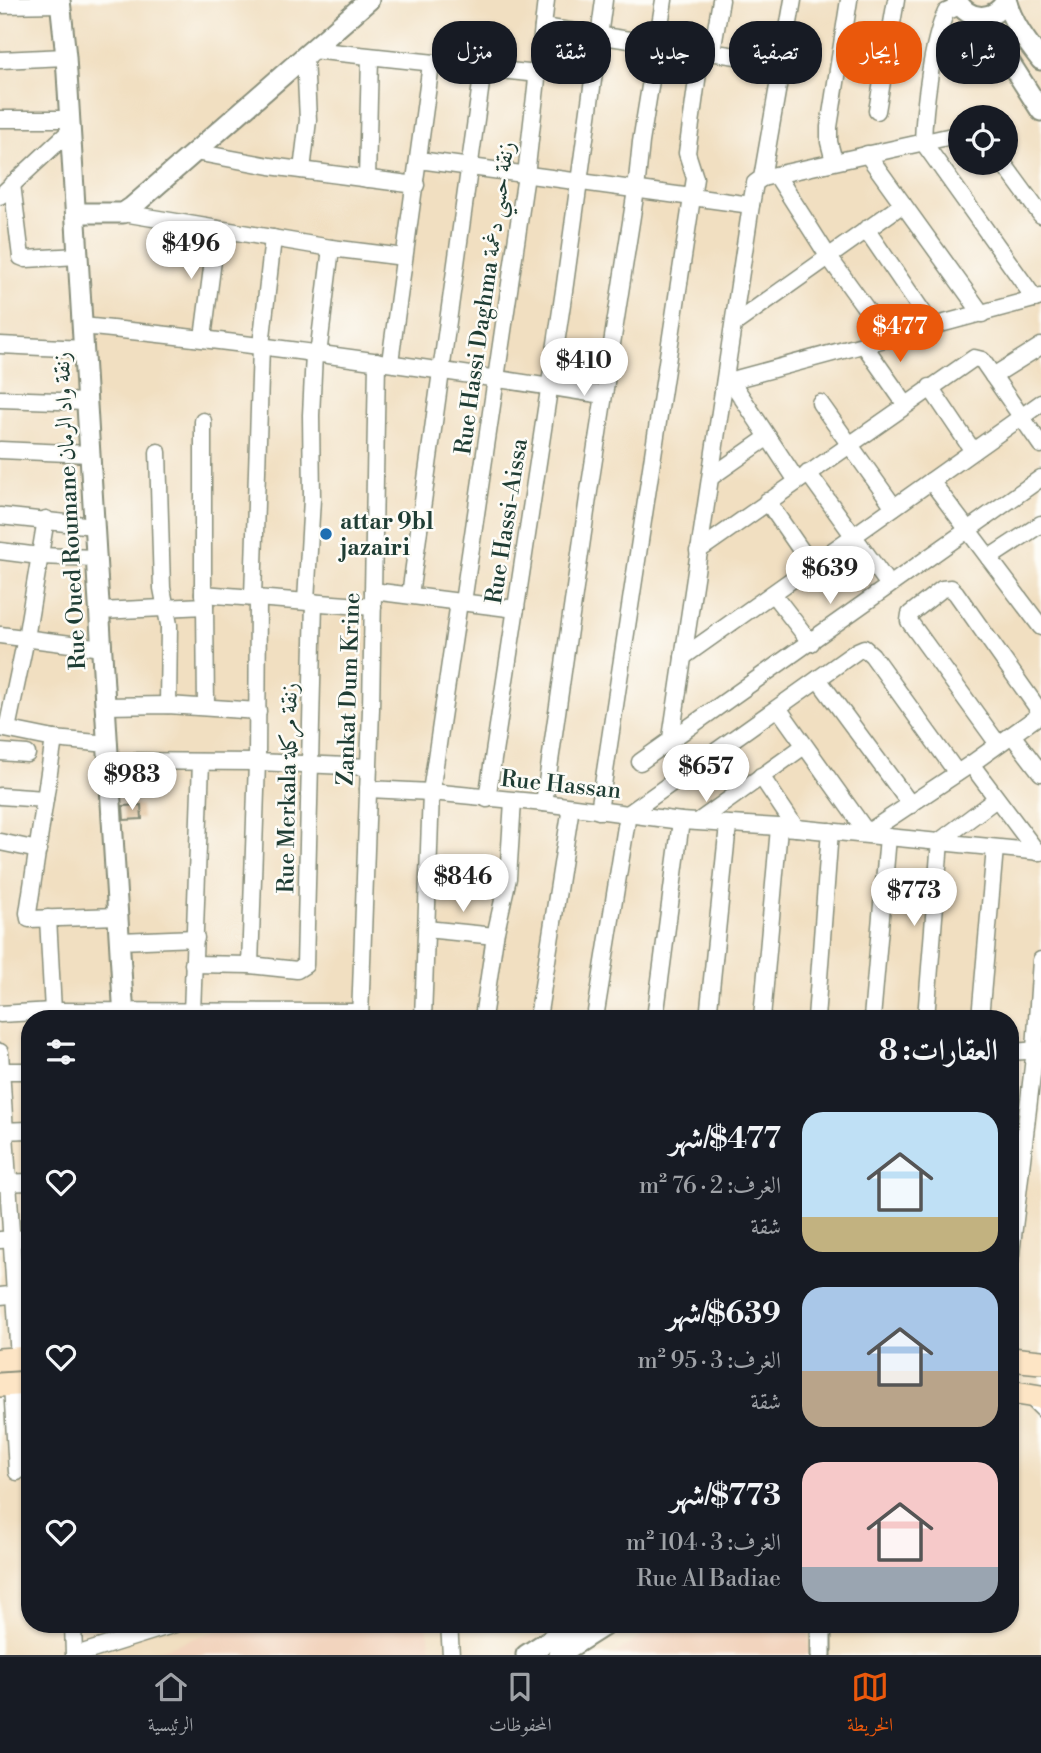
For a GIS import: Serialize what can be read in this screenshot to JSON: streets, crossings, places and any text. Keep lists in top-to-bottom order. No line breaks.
{"streets":{"street":["Rue Hassi Daghma زنقة حسي دغمة","Rue Oued Roumane زنقة واد الرمان","Rue Hassi-Aissa","Zankat Dum Krine","Rue Hassan","Rue Merkala زنقة مركلة"]},"crossings":[["Rue Hassi Daghma زنقة حسي دغمة","Rue Hassan"],["Rue Hassi-Aissa","Rue Hassan"],["Zankat Dum Krine","Rue Hassan"]],"places":["attar 9bl jazairi"],"page":{"chip":["شراء","إيجار","تصفية","جديد","شقة","منزل"],"price":["$496","$477","$410","$639","$657","$983","$846","$773"],"heading":"العقارات: 8","list":[{"name":"$477/شهر","note":"الغرف: 2 · 76 m² · شقة"},{"name":"$639/شهر","note":"الغرف: 3 · 95 m² · شقة"},{"name":"$773/شهر","note":"الغرف: 3 · 104 m² · Rue Al Badiae"}],"tabs":["الخريطة","المحفوظات","الرئيسية"]}}
